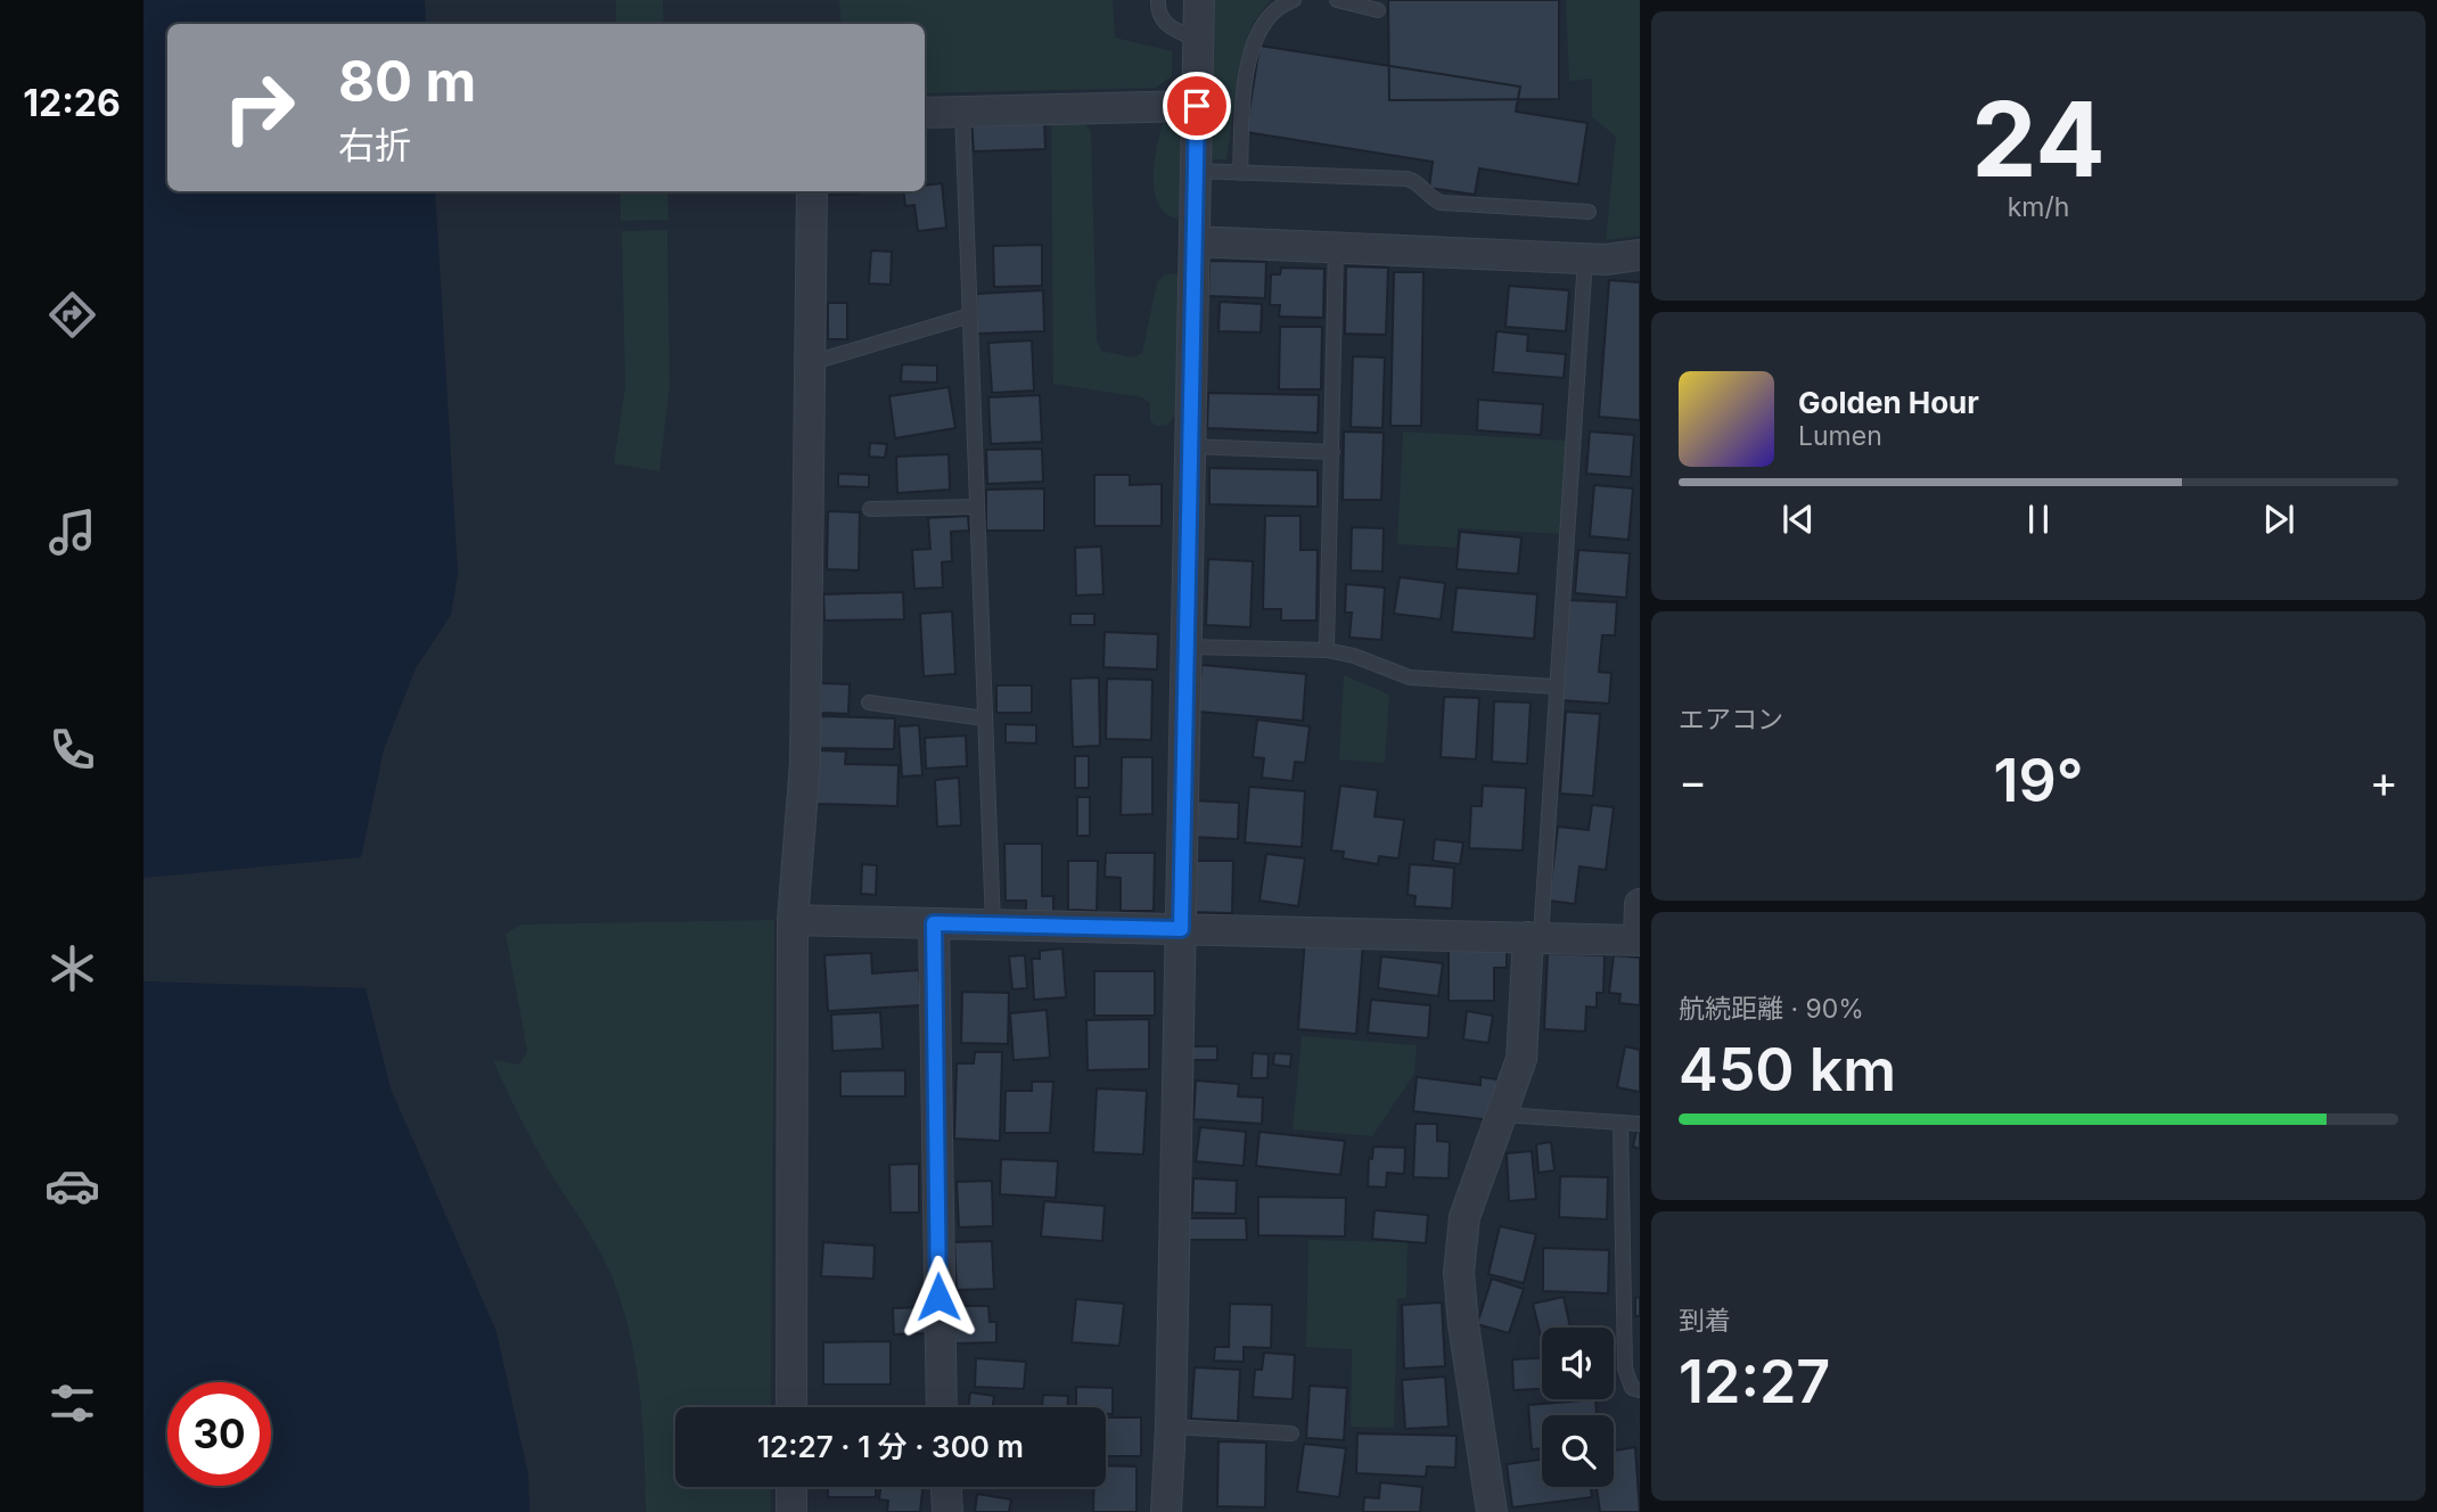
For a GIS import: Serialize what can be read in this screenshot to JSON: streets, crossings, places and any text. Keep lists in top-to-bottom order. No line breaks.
{"page":{"tabs":"12:26","tile":[["24","km/h"],"エアコン",["航続距離 · 90%","450 km"],["到着","12:27"]],"turn":["80 m","右折"],"song":["Golden Hour","Lumen"],"heat":["−","19°","+"],"limit":"30","trip":"12:27 · 1 分 · 300 m"}}
